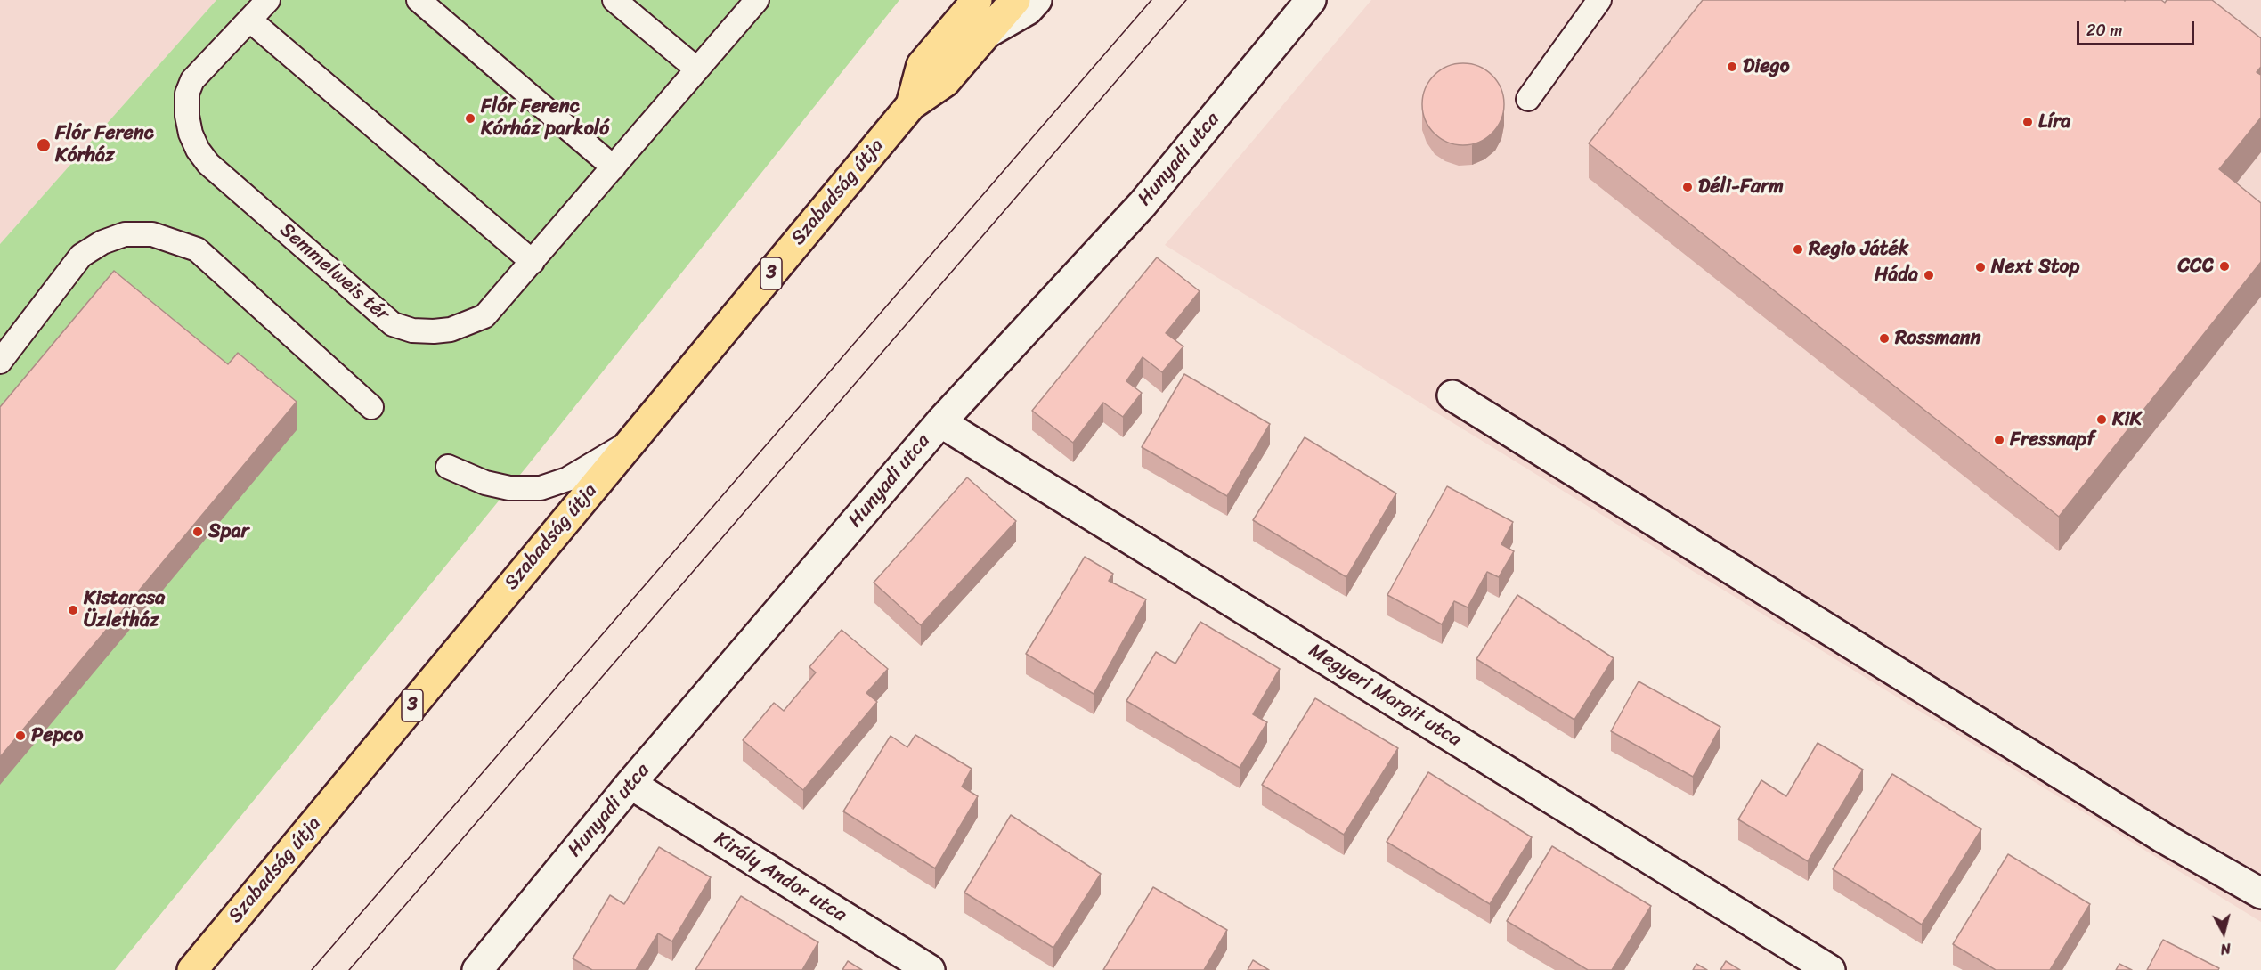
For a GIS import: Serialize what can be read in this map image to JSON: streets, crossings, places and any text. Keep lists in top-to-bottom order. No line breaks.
{"streets":{"main road":["Szabadság útja","3"],"street":["Hunyadi utca","Megyeri Margit utca","Király Andor utca"],"lane":["Semmelweis tér"]},"crossings":[["Hunyadi utca","Megyeri Margit utca"],["Hunyadi utca","Király Andor utca"],["Szabadság útja","3"]],"places":["Diego","Flór Ferenc Kórház parkoló","Líra","Flór Ferenc Kórház","Déli-Farm","Regio Játék","CCC","Next Stop","Háda","Rossmann","KiK","Fressnapf","Spar","Kistarcsa Üzletház","Pepco"],"scale_bar":"20 m","north":"bottom"}
